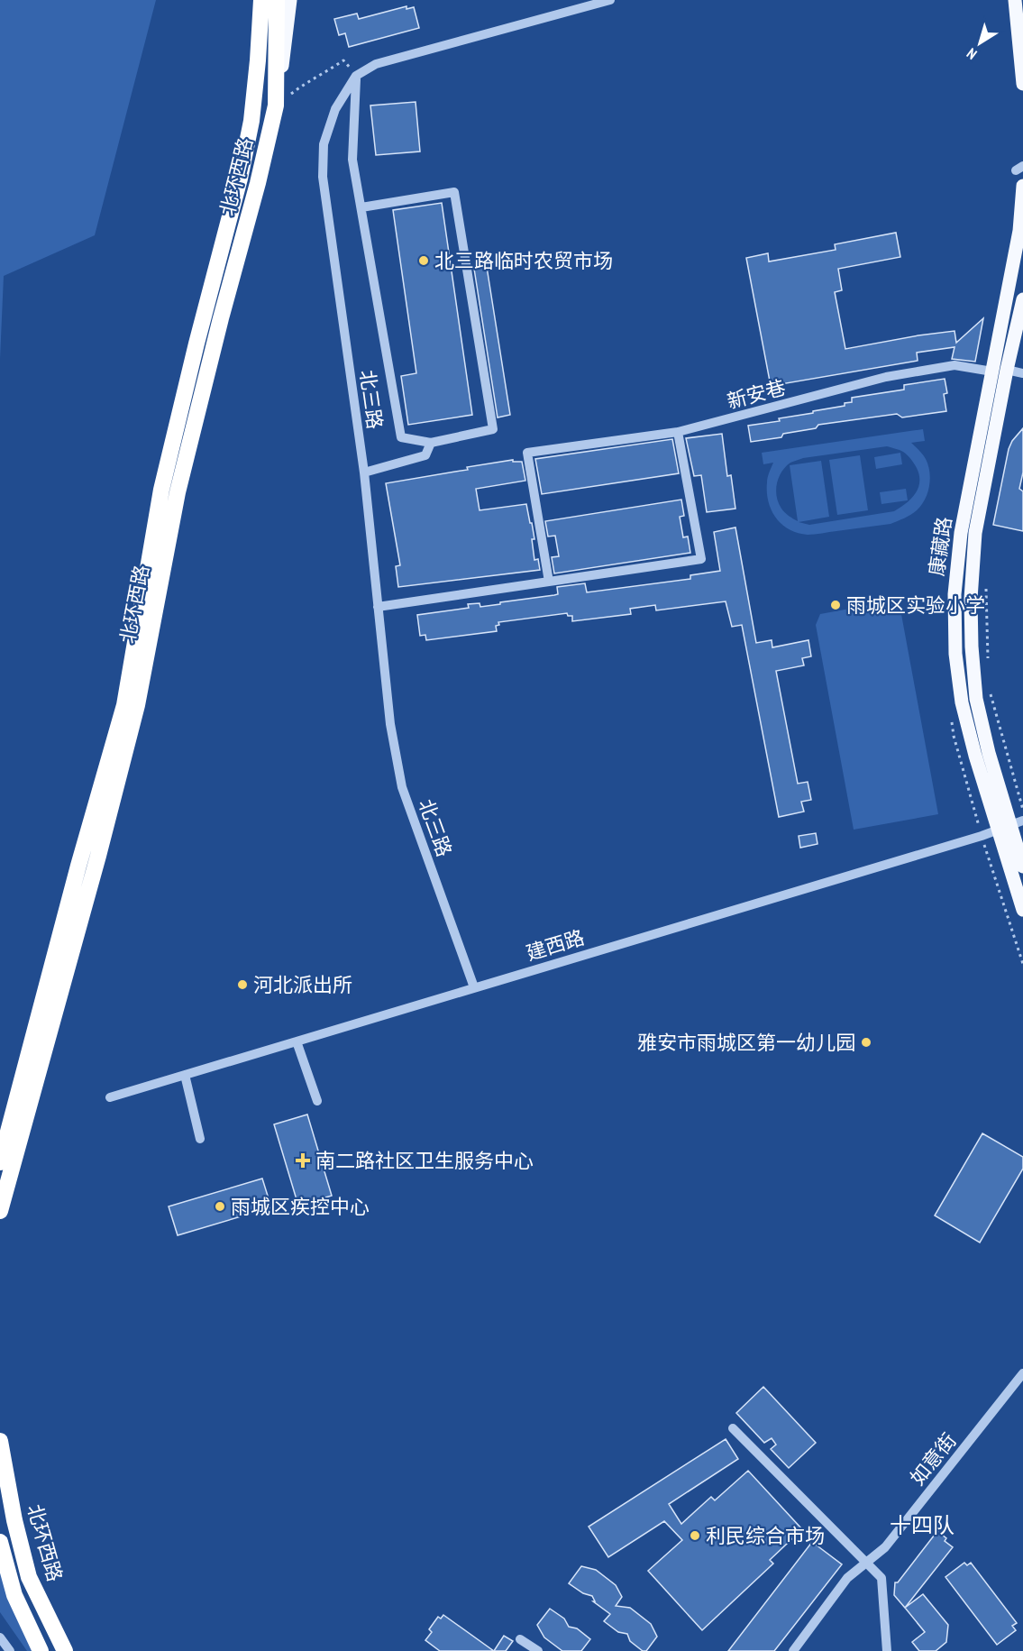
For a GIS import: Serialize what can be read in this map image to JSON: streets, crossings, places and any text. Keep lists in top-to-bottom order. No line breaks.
{"streets":{"highway":["北环西路"],"main road":["康藏路"],"street":["新安巷","北三路","建西路","如意街"]},"crossings":[["新安巷","康藏路"],["北三路","建西路"],["康藏路","建西路"]],"districts":["十四队"],"places":{"other":["北三路临时农贸市场","雨城区实验小学","河北派出所","雅安市雨城区第一幼儿园","雨城区疾控中心","利民综合市场"],"health":["南二路社区卫生服务中心"]},"north":"bottom left"}
